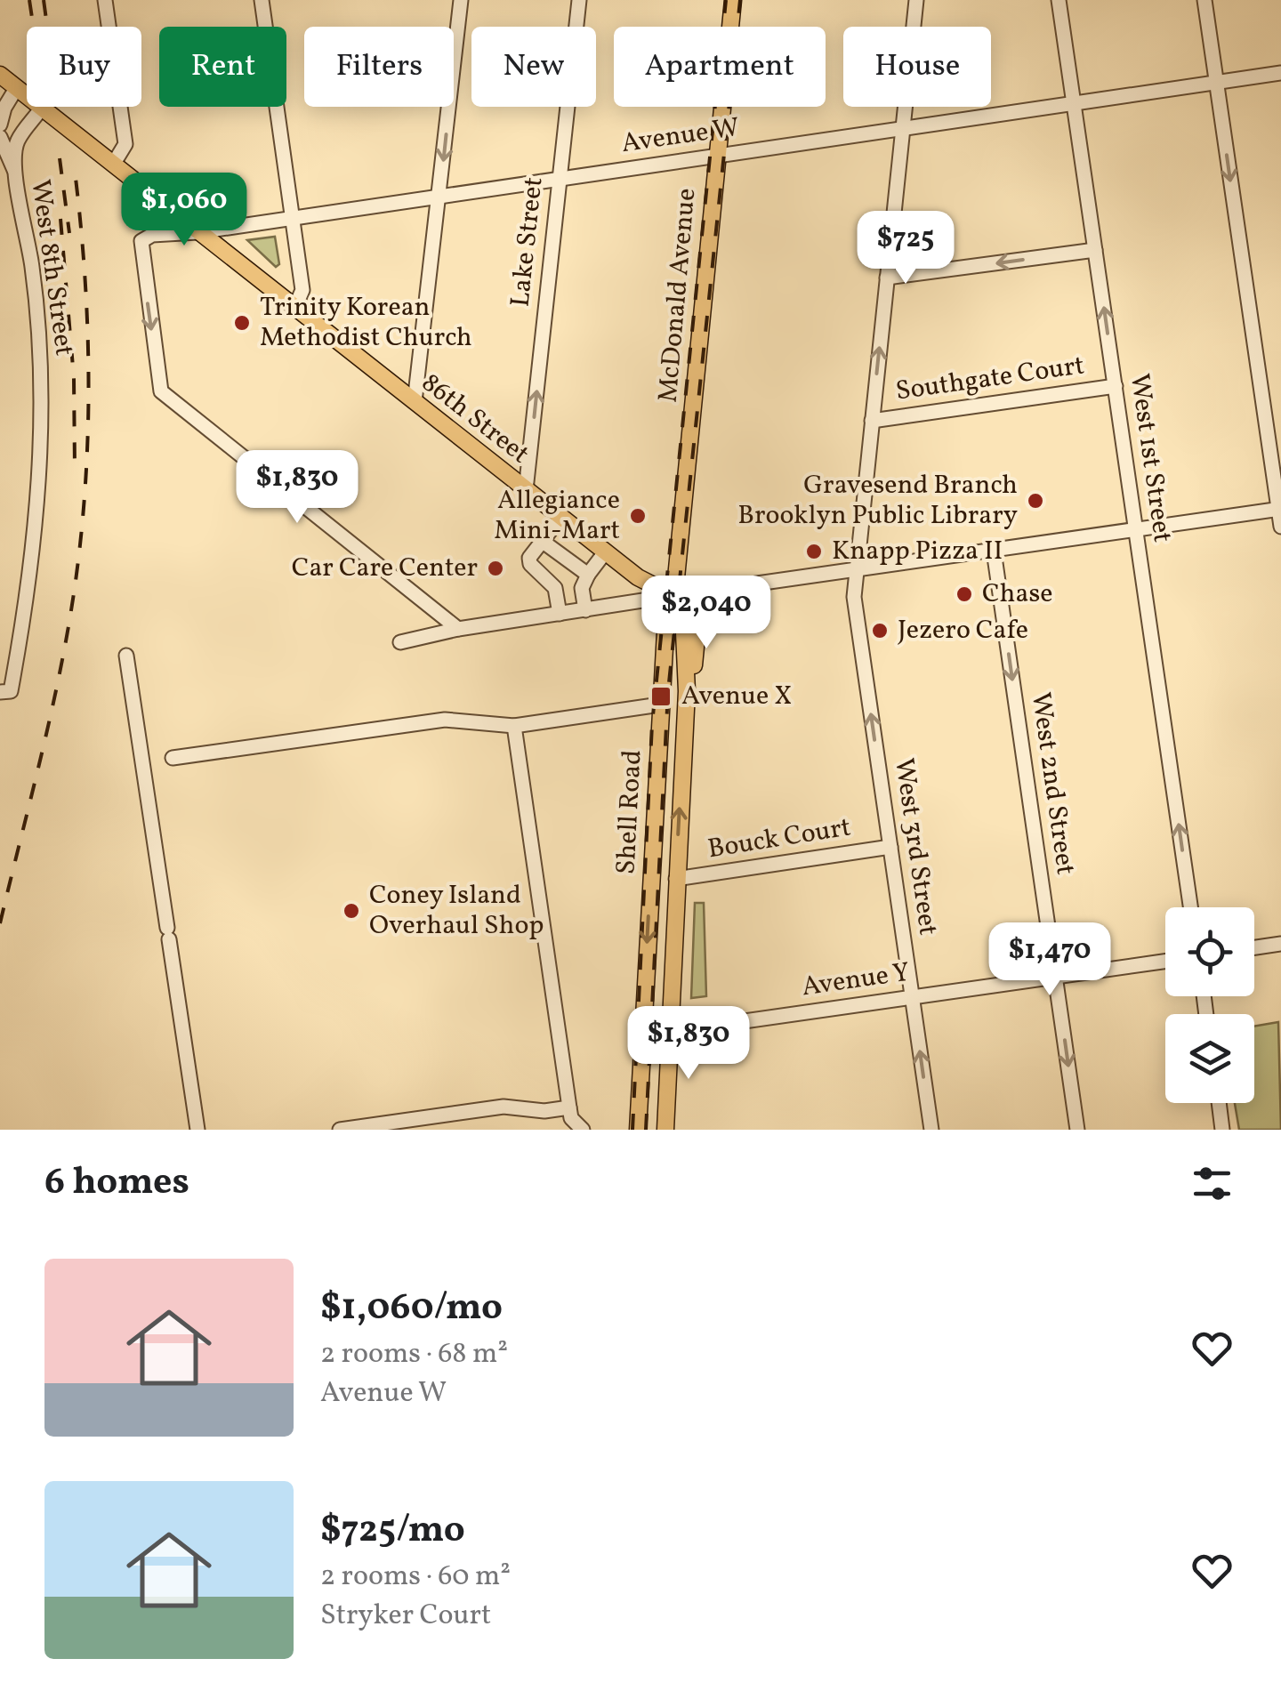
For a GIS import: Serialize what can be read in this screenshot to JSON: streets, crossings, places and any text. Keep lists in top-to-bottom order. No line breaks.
{"streets":{"main road":["McDonald Avenue","86th Street","Shell Road"],"street":["Avenue W","Lake Street","West 8th Street","Southgate Court","West 1st Street","West 2nd Street","Bouck Court","West 3rd Street","Avenue Y"]},"crossings":[["Avenue W","Lake Street"],["Avenue W","McDonald Avenue"],["Avenue W","86th Street"],["Avenue W","West 1st Street"],["Avenue W","West 3rd Street"],["Lake Street","86th Street"],["West 8th Street","86th Street"],["McDonald Avenue","86th Street"],["McDonald Avenue","Shell Road"],["Southgate Court","West 1st Street"],["Southgate Court","West 3rd Street"],["86th Street","Shell Road"],["West 2nd Street","Avenue Y"],["Shell Road","Bouck Court"],["Shell Road","Avenue Y"],["Bouck Court","West 3rd Street"],["West 3rd Street","Avenue Y"]],"one_way":["West 1st Street","West 2nd Street","West 3rd Street"],"places":{"other":["Trinity Korean Methodist Church","Gravesend Branch Brooklyn Public Library","Allegiance Mini-Mart","Knapp Pizza II","Car Care Center","Chase","Jezero Cafe","Coney Island Overhaul Shop"],"transit":["Avenue X"]},"page":{"chip":["Buy","Rent","Filters","New","Apartment","House"],"price":["$1,060","$725","$1,830","$2,040","$1,470","$1,830"],"heading":"6 homes","list":[{"name":"$1,060/mo","note":"2 rooms · 68 m² · Avenue W"},{"name":"$725/mo","note":"2 rooms · 60 m² · Stryker Court"}]}}
